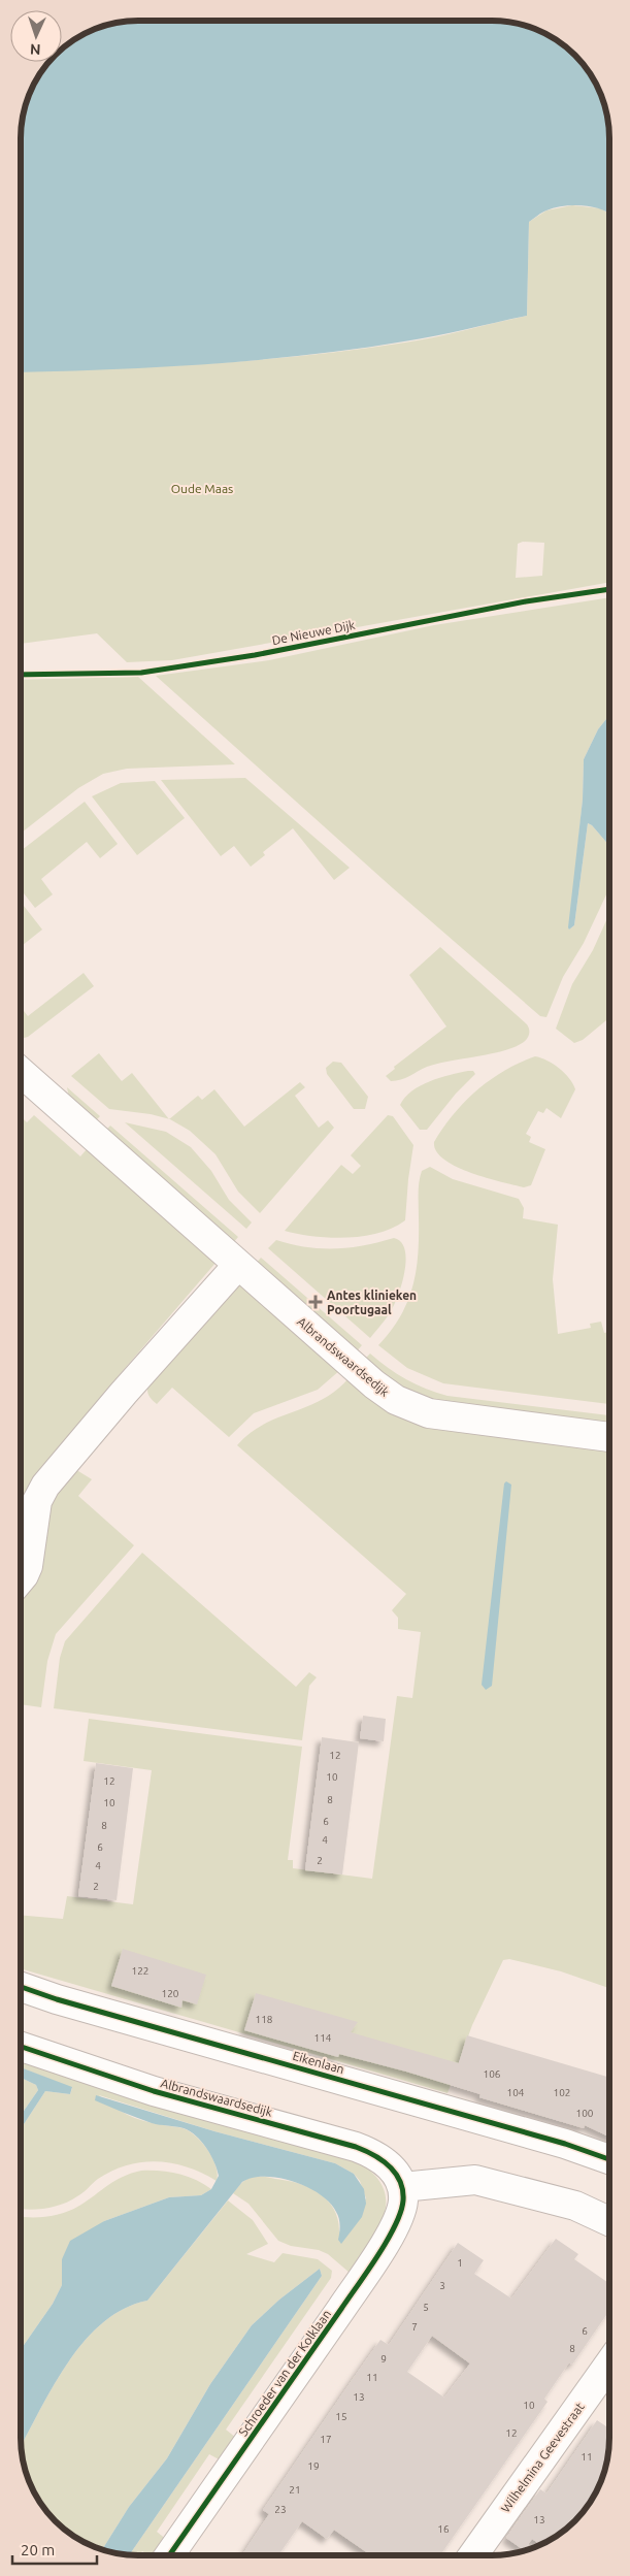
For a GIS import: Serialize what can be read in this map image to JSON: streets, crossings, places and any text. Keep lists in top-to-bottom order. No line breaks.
{"streets":{"street":["Albrandswaardsedijk","Eikenlaan","Schroeder van der Kolklaan","Wilhelmina Geevestraat"],"cycle path":["De Nieuwe Dijk"]},"crossings":[["Albrandswaardsedijk","Schroeder van der Kolklaan"]],"parks":["Oude Maas"],"places":{"health":["Antes klinieken Poortugaal"]},"house_numbers":["12","10","12","8","10","6","8","4","6","2","4","2","122","120","118","114","106","104","102","100","1","3","5","7","6","8","9","11","13","10","15","12","17","11","19","21","23","13","16"],"scale_bar":"20 m","north":"bottom"}
